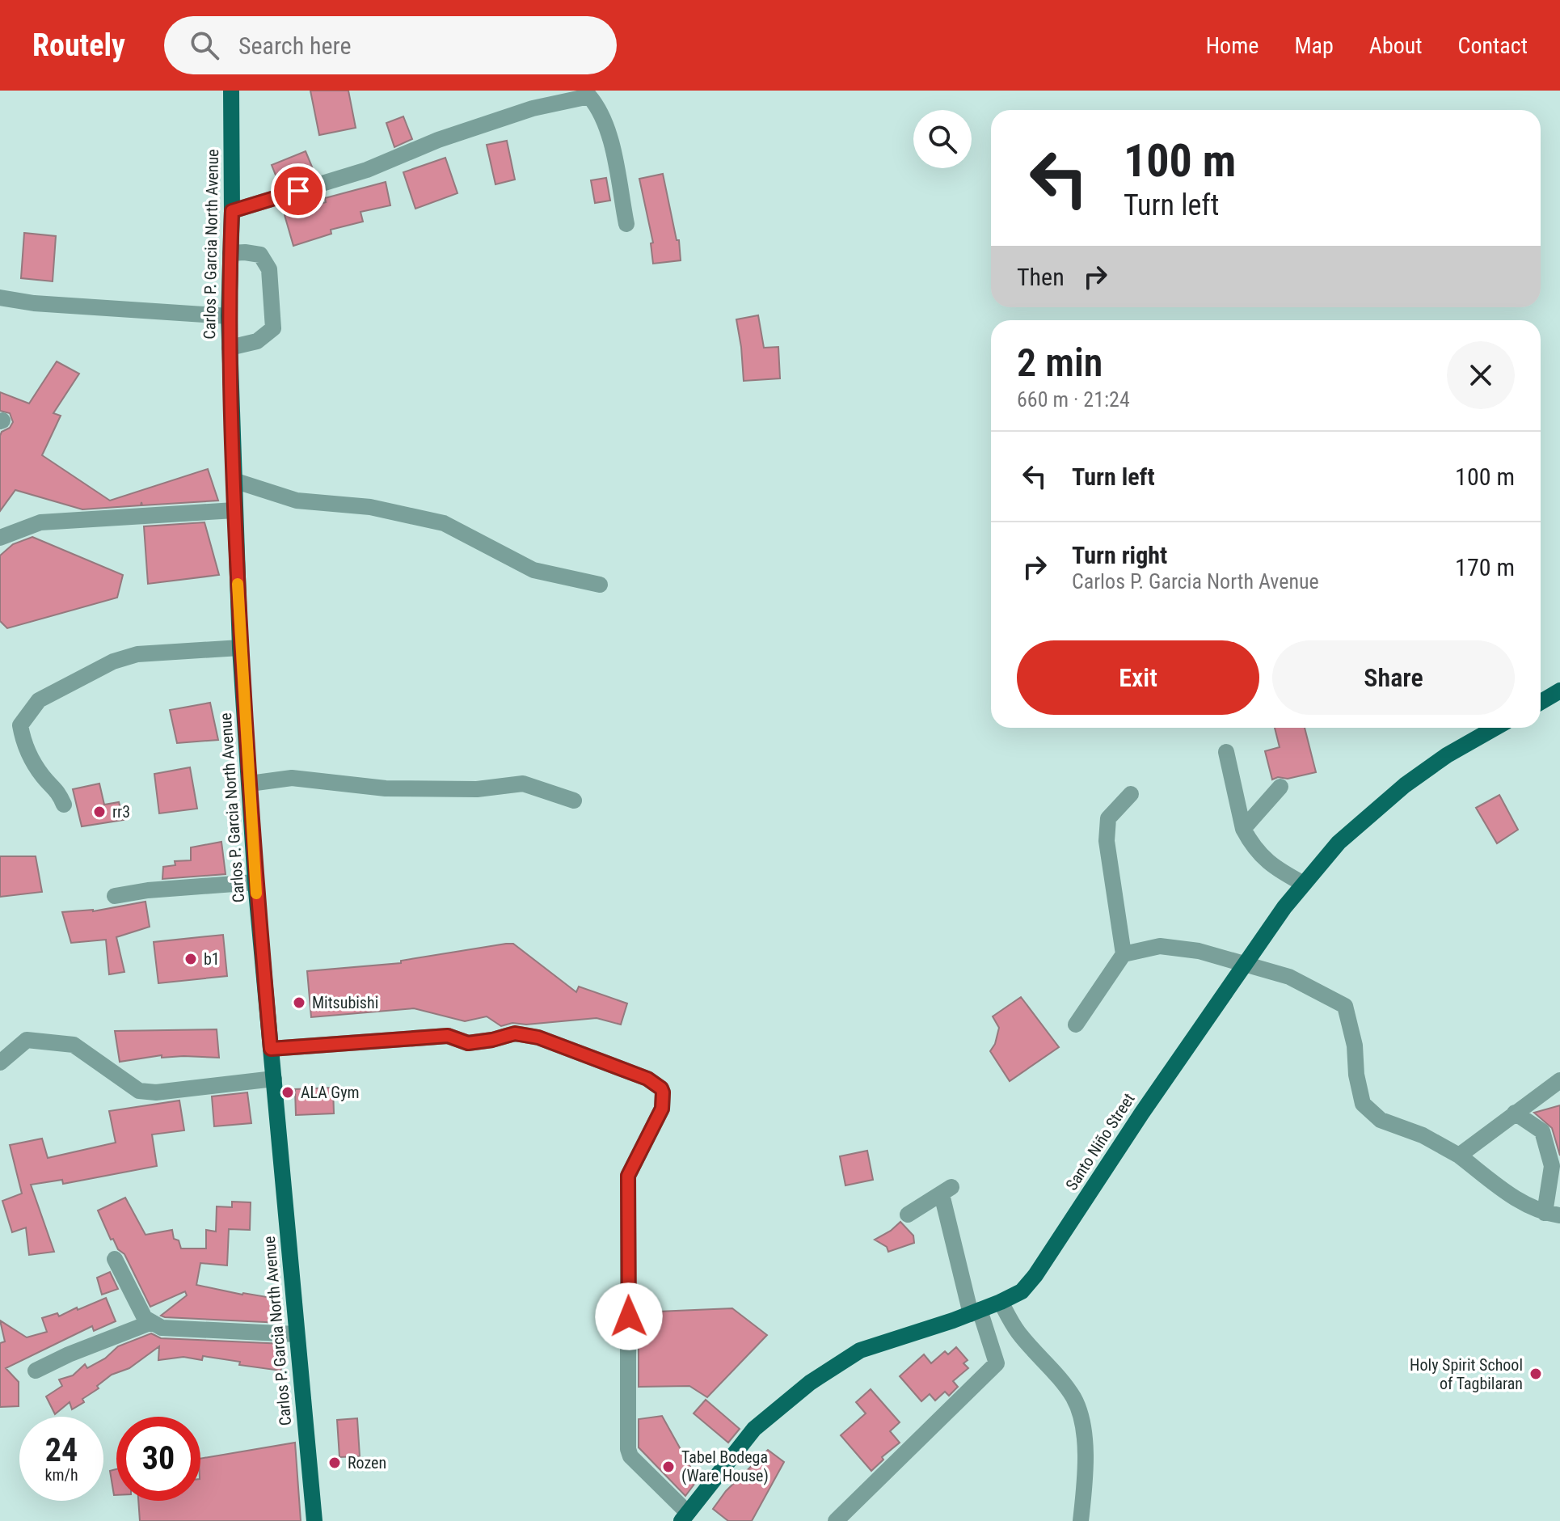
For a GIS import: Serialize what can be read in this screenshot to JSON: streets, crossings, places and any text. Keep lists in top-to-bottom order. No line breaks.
{"streets":{"main road":["Carlos P. Garcia North Avenue","Santo Niño Street"]},"places":["rr3","b1","Mitsubishi","ALA Gym","Holy Spirit School of Tagbilaran","Rozen","Tabel Bodega (Ware House)"],"page":{"header":"Routely","search":"Search here","nav":["Home","Map","About","Contact"],"turn":["100 m","Turn left"],"then":"Then","heading":["2 min","660 m · 21:24"],"list":[{"name":"Turn left","value":"100 m"},{"name":"Turn right","note":"Carlos P. Garcia North Avenue","value":"170 m"}],"buttons":["Exit","Share"],"speed":"24 km/h","limit":"30"}}
